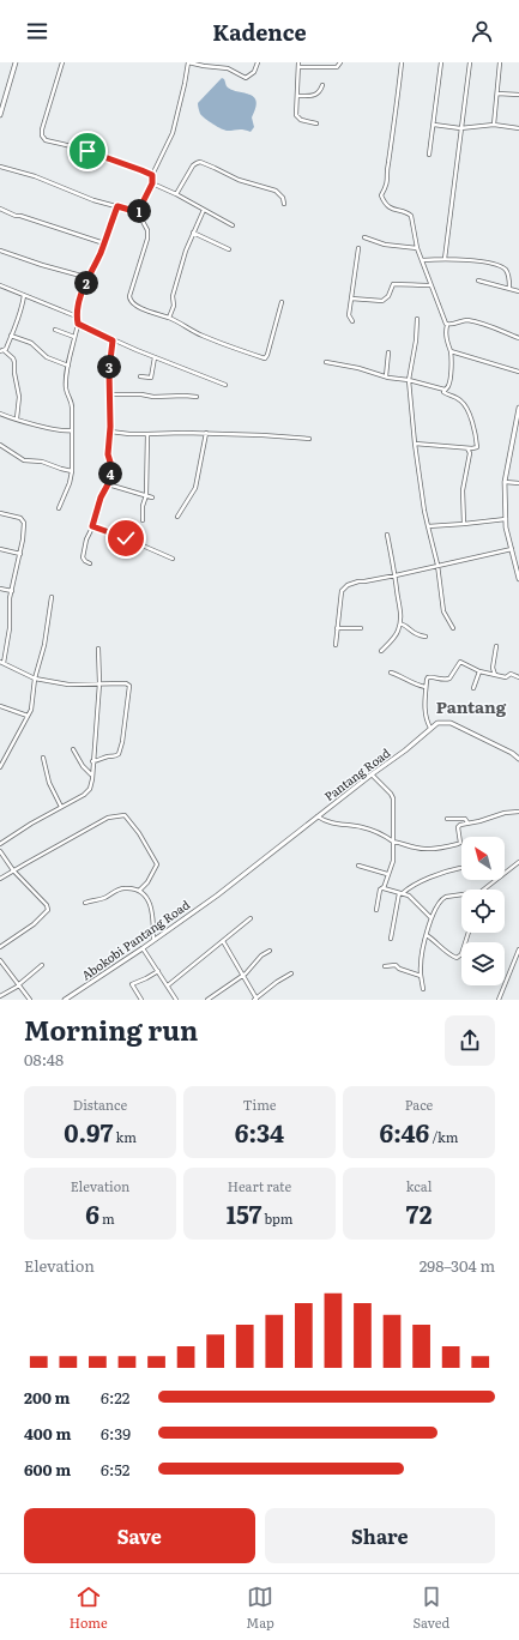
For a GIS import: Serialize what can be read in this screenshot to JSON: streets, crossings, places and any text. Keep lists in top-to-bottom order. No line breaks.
{"streets":{"street":["Pantang Road","Abokobi Pantang Road"]},"crossings":[["Pantang Road","Abokobi Pantang Road"]],"districts":["Pantang"],"north":"top left","page":{"header":"Kadence","pins":["1","2","3","4"],"heading":["Morning run","08:48"],"stats":[["Distance","0.97 km"],["Time","6:34"],["Pace","6:46 /km"],["Elevation","6 m"],["Heart rate","157 bpm"],["kcal","72"]],"chart":["Elevation","298–304 m"],"list":[{"name":"200 m","note":"6:22"},{"name":"400 m","note":"6:39"},{"name":"600 m","note":"6:52"}],"buttons":["Save","Share"],"tabs":["Home","Map","Saved"]}}
